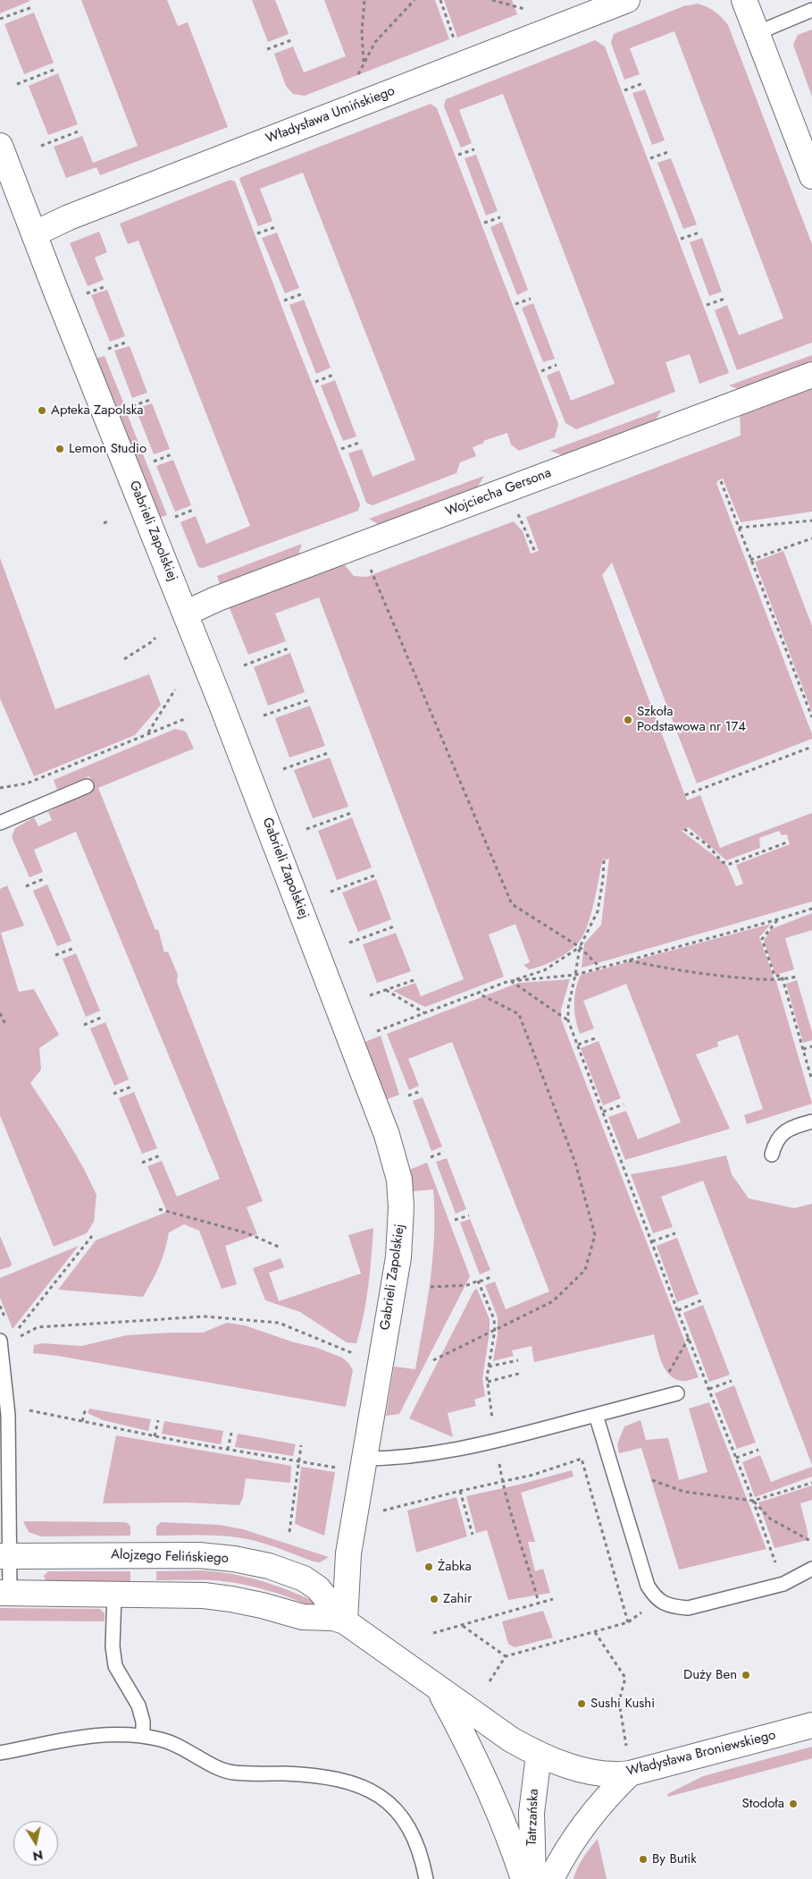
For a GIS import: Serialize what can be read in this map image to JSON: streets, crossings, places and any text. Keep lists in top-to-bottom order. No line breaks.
{"streets":{"street":["Władysława Umińskiego","Wojciecha Gersona","Gabrieli Zapolskiej","Alojzego Felińskiego","Władysława Broniewskiego","Tatrzańska"]},"crossings":[["Władysława Umińskiego","Gabrieli Zapolskiej"],["Wojciecha Gersona","Gabrieli Zapolskiej"],["Gabrieli Zapolskiej","Alojzego Felińskiego"],["Alojzego Felińskiego","Władysława Broniewskiego"],["Alojzego Felińskiego","Tatrzańska"],["Władysława Broniewskiego","Tatrzańska"]],"places":["Apteka Zapolska","Lemon Studio","Szkoła Podstawowa nr 174","Żabka","Zahir","Duży Ben","Sushi Kushi","Stodoła","By Butik"],"north":"bottom"}
